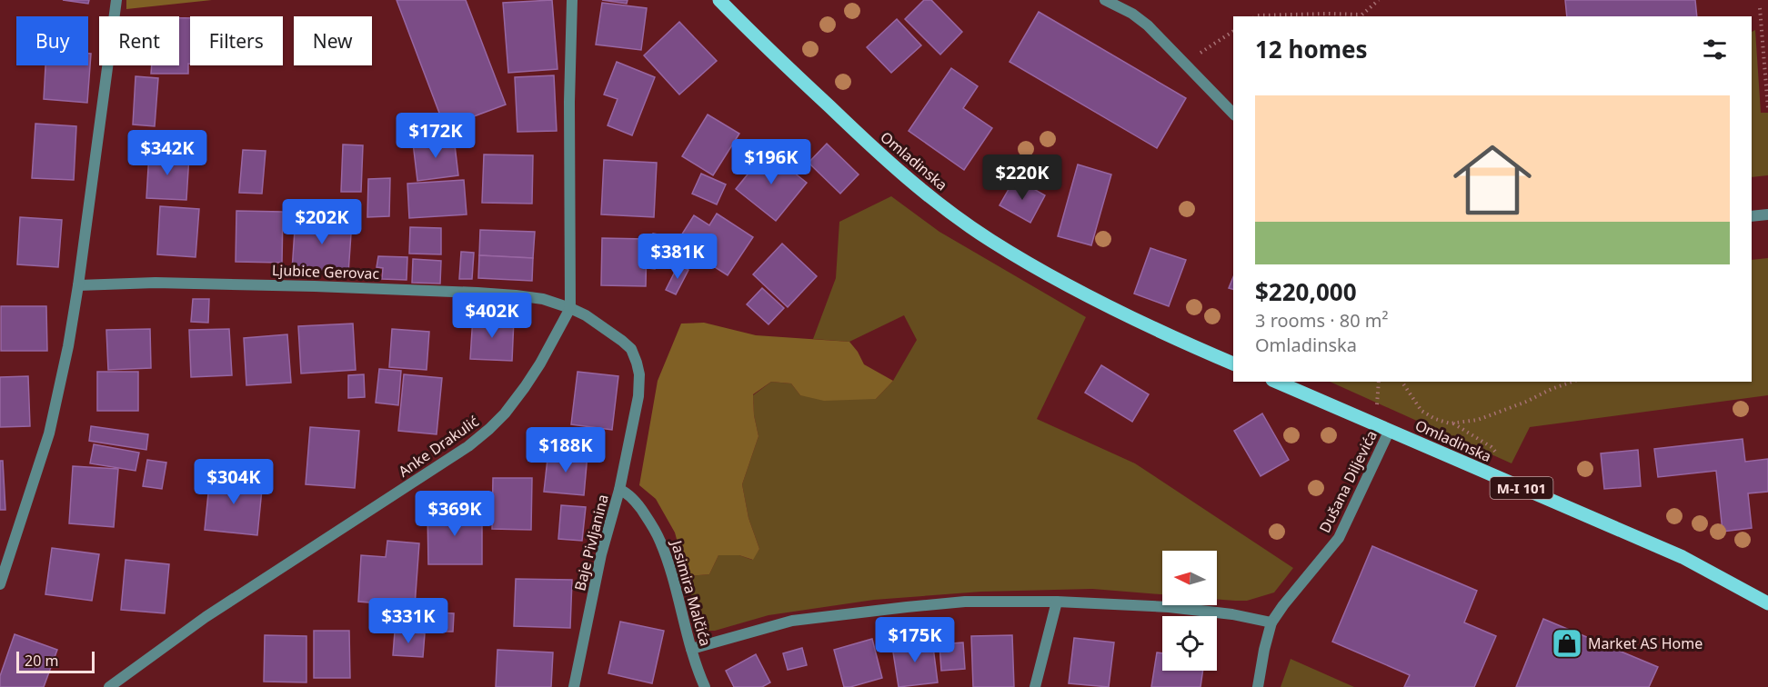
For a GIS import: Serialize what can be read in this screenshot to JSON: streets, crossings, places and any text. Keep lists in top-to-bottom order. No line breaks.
{"streets":{"main road":["Omladinska","M-I 101"],"street":["Ljubice Gerovac","Anke Drakulić","Dušana Diljevića","Baje Pivljanina","Jasimira Malčića"]},"crossings":[["Omladinska","Dušana Diljevića"],["Ljubice Gerovac","Anke Drakulić"],["Ljubice Gerovac","Baje Pivljanina"],["Anke Drakulić","Baje Pivljanina"],["Baje Pivljanina","Jasimira Malčića"]],"places":{"shop":["Market AS Home"]},"scale_bar":"20 m","north":"left","page":{"chip":["Buy","Rent","Filters","New"],"heading":"12 homes","list":[{"name":"$220,000","note":"3 rooms · 80 m² · Omladinska"}],"price":["$172K","$342K","$196K","$220K","$202K","$381K","$402K","$188K","$304K","$369K","$331K","$175K"],"scale":"20 m"}}
